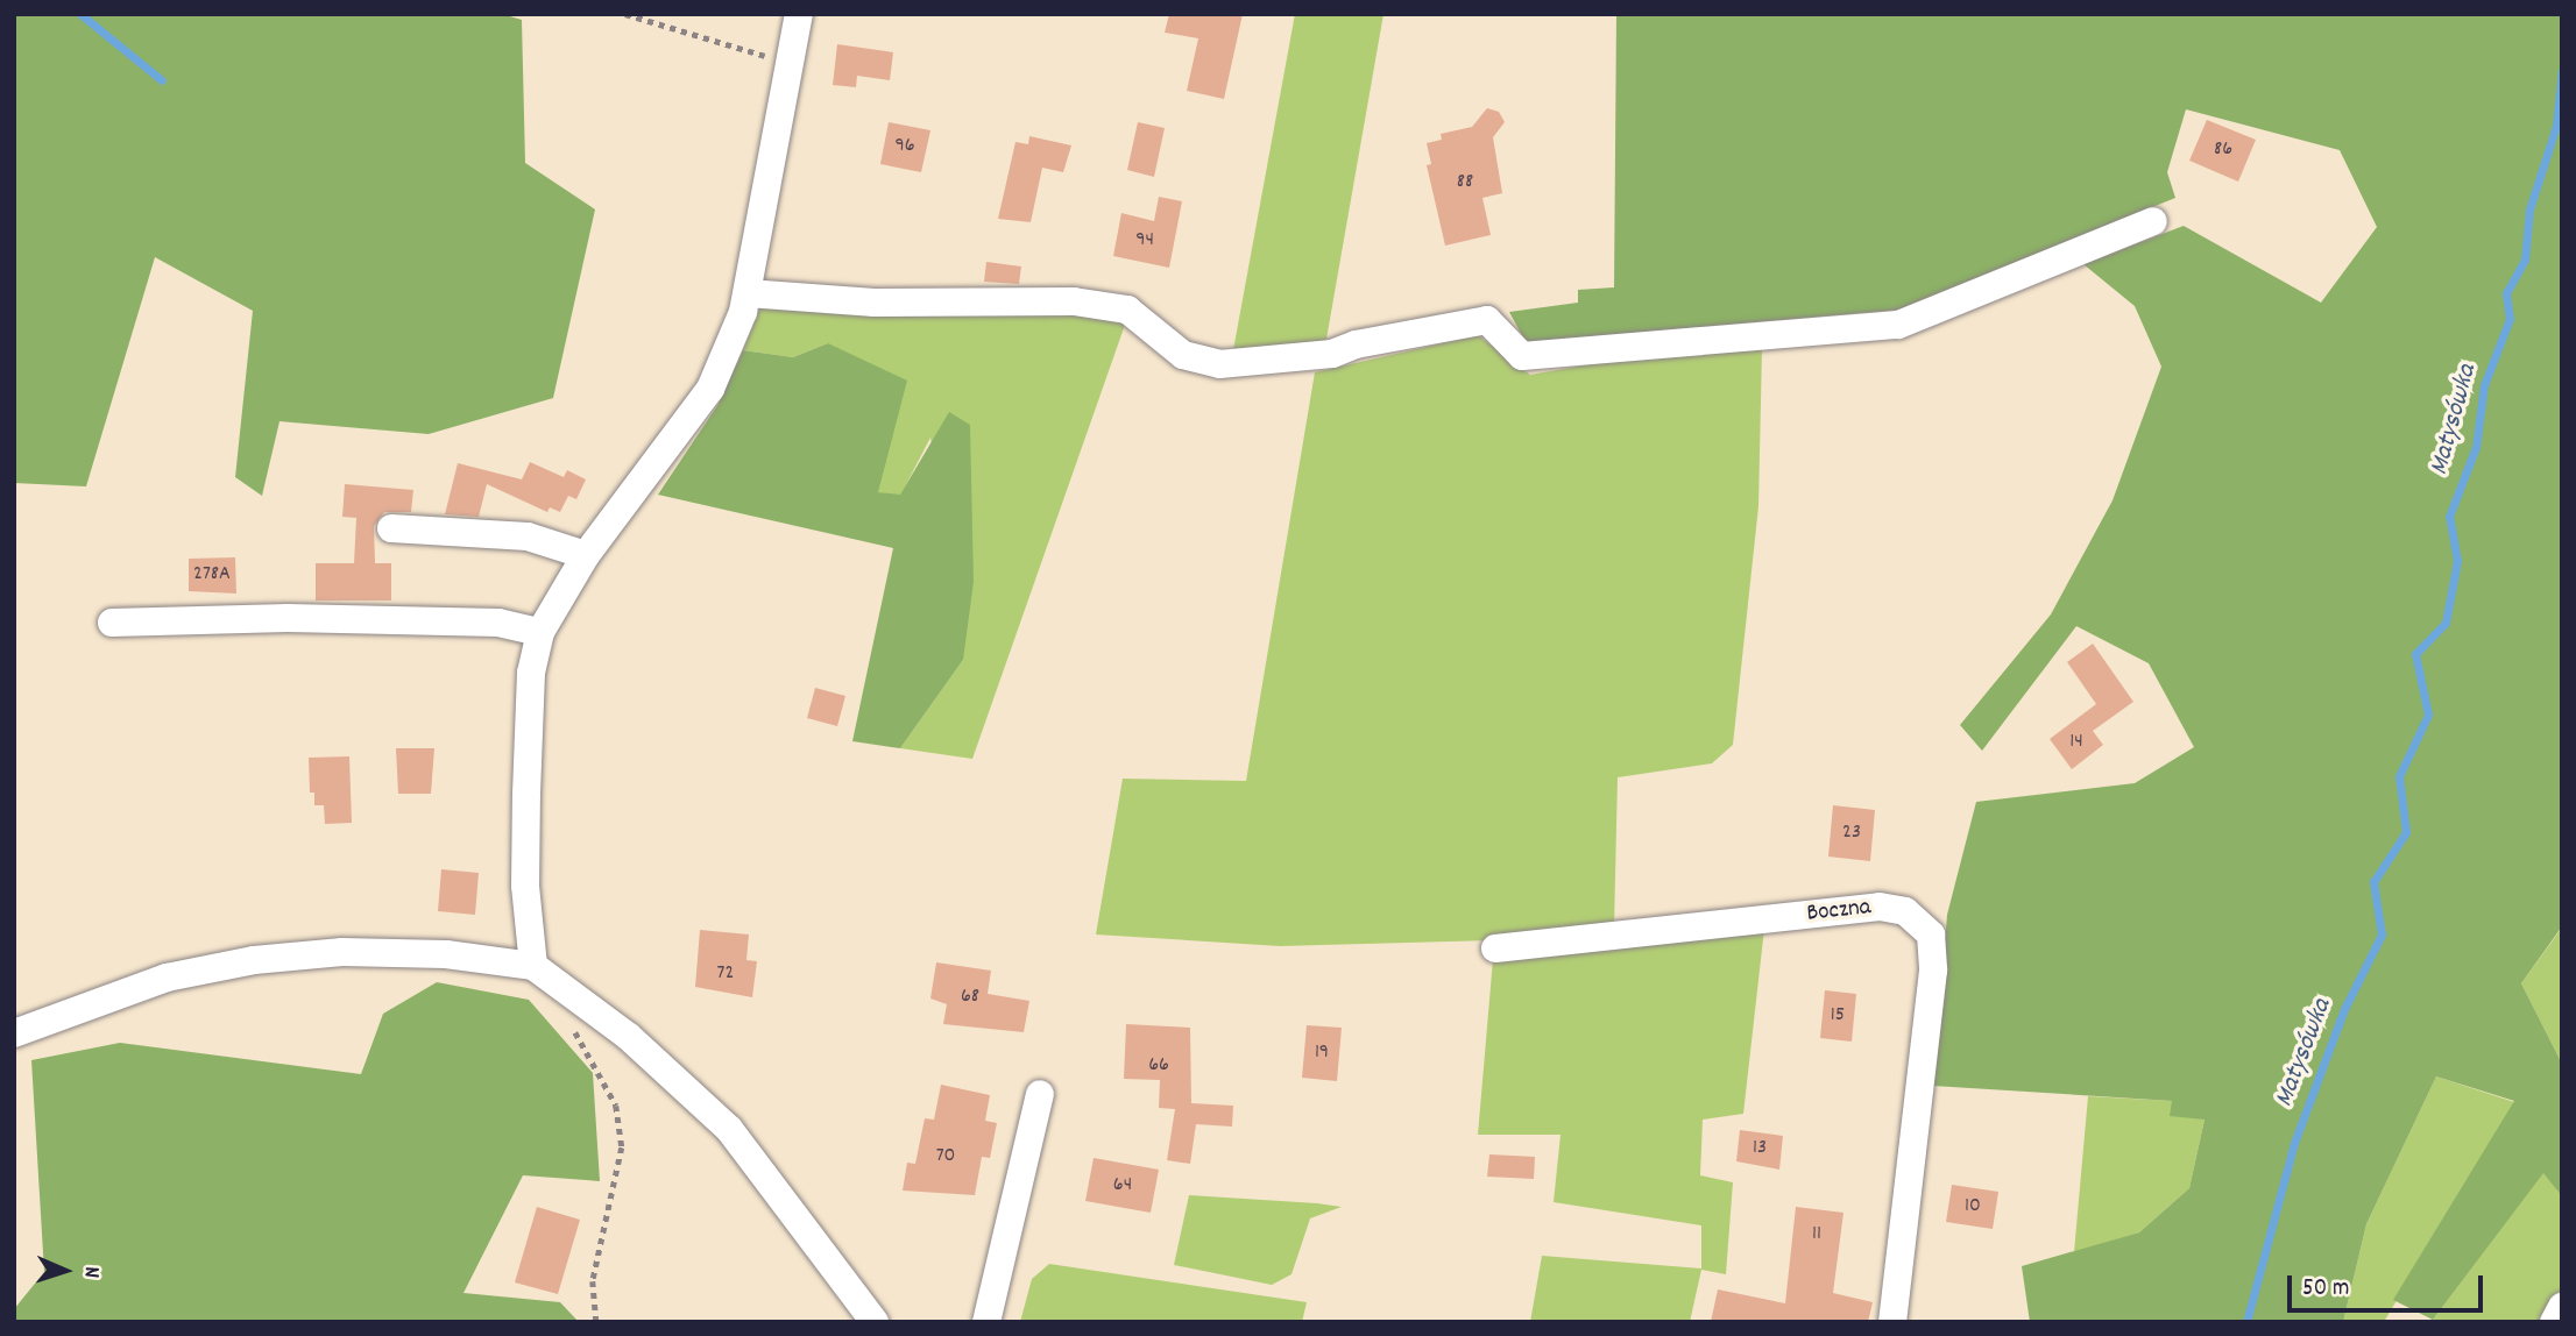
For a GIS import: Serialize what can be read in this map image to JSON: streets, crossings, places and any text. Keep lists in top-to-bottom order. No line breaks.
{"streets":{"street":["Boczna"]},"water":["Matysówka"],"house_numbers":["96","86","88","94","278A","14","23","72","68","15","19","66","13","70","64","10","11"],"scale_bar":"50 m","north":"right"}
